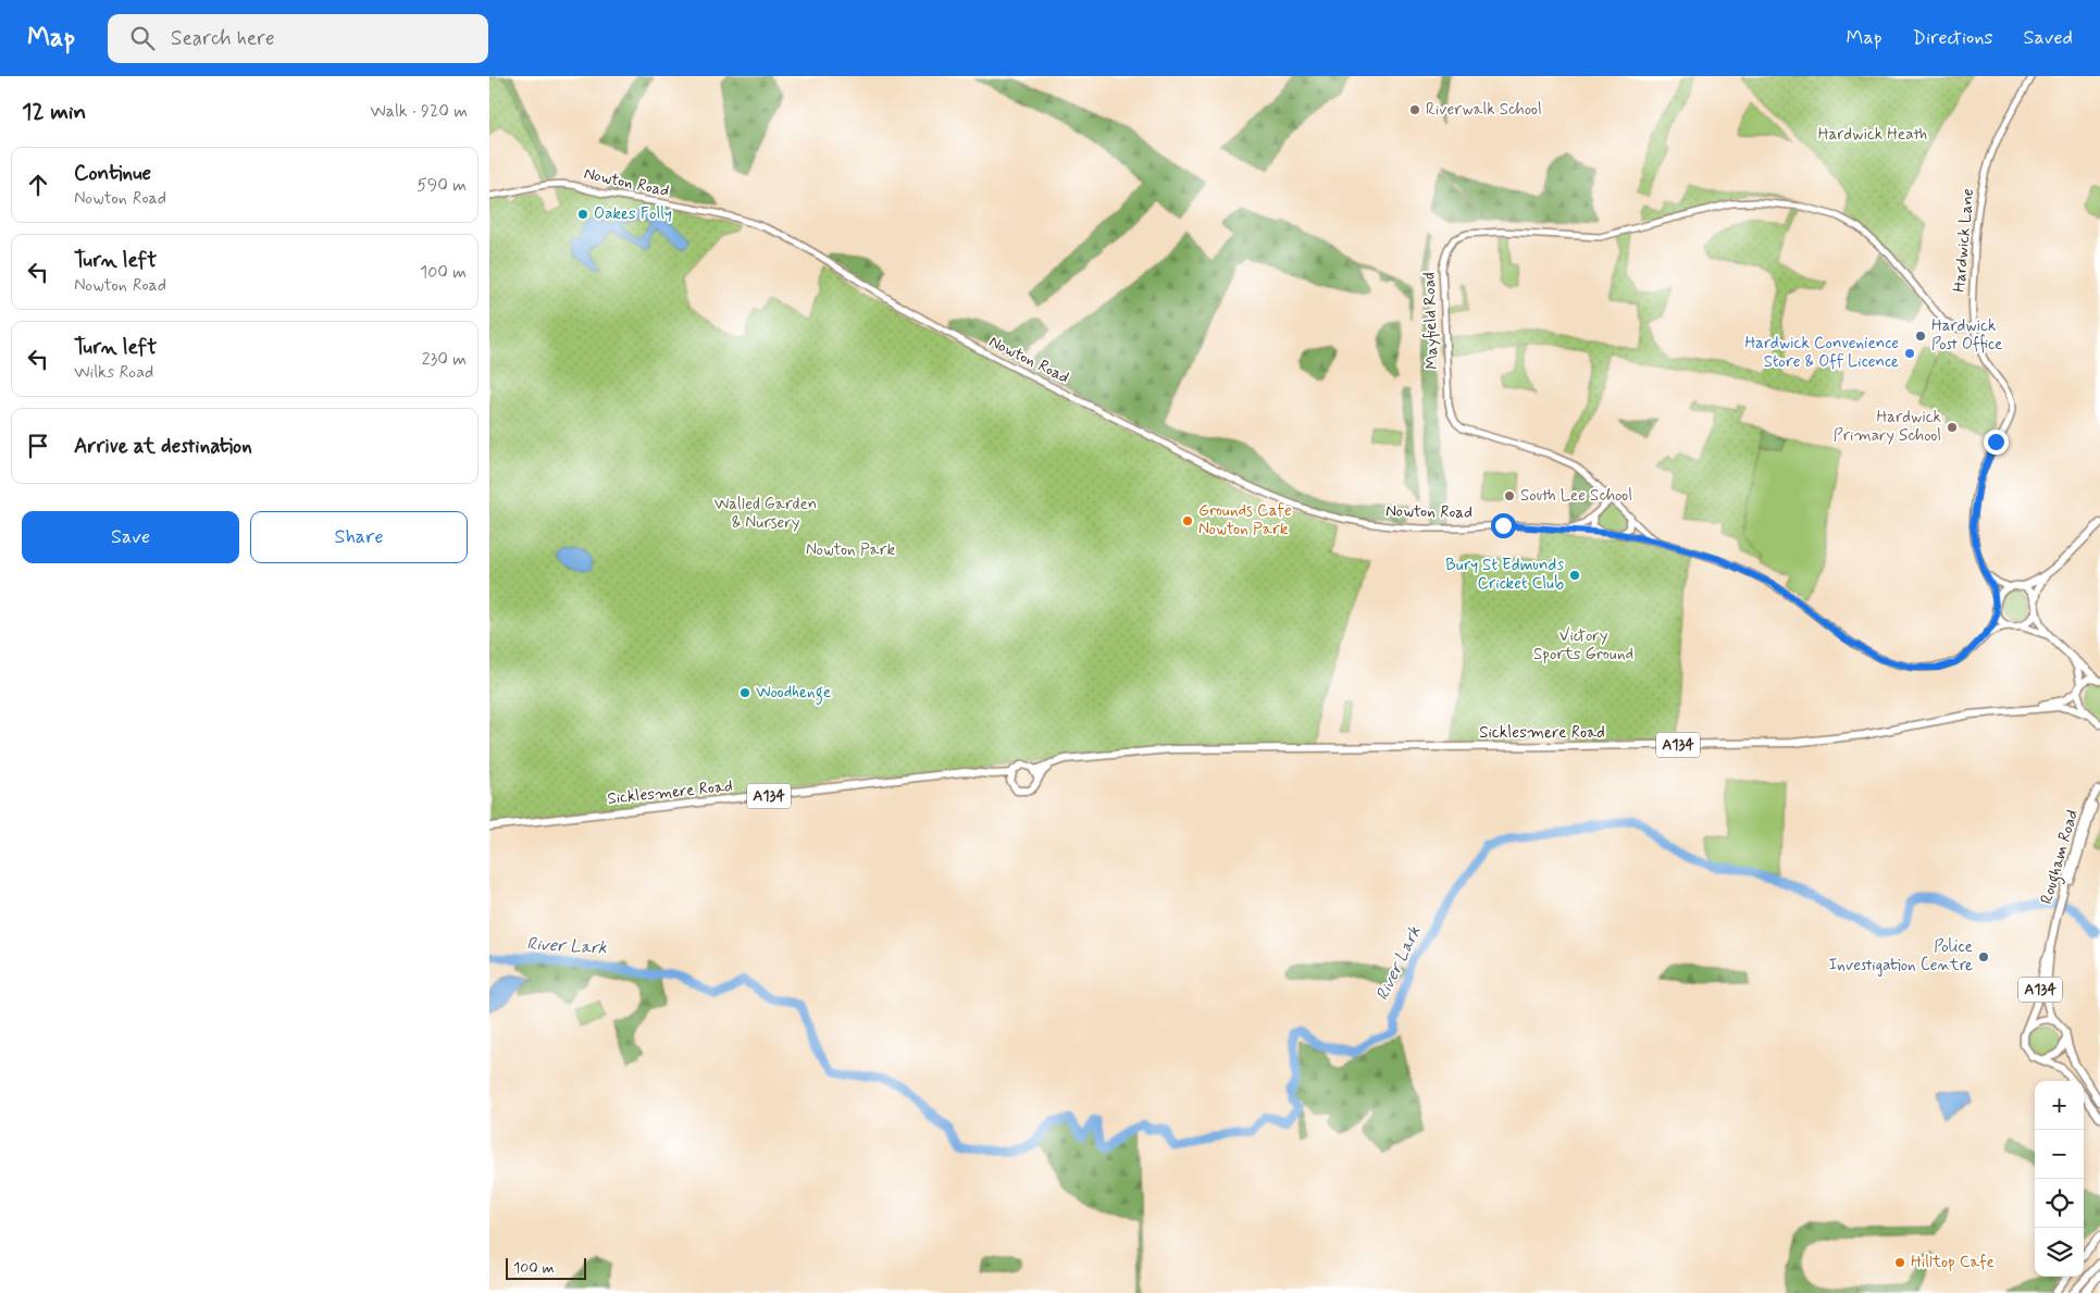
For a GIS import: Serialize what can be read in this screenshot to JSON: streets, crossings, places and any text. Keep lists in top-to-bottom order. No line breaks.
{"streets":{"main road":["Sicklesmere Road","A134","Rougham Road"],"street":["Nowton Road","Hardwick Lane","Mayfield Road"]},"crossings":[["Nowton Road","Mayfield Road"],["Hardwick Lane","Mayfield Road"],["A134","Rougham Road"]],"water":["River Lark"],"parks":["Hardwick Heath","Walled Garden & Nursery","Nowton Park","Victory Sports Ground"],"places":["Riverwalk School","Oakes Folly","Hardwick Post Office","Hardwick Convenience Store & Off Licence","Hardwick Primary School","South Lee School","Grounds Cafe Nowton Park","Bury St Edmunds Cricket Club","Woodhenge","Police Investigation Centre","Hilltop Cafe"],"scale_bar":"100 m","page":{"header":"Map","search":"Search here","nav":["Map","Directions","Saved"],"heading":["12 min","Walk · 920 m"],"list":[["Continue","Nowton Road","590 m"],["Turn left","Nowton Road","100 m"],["Turn left","Wilks Road","230 m"],"Arrive at destination"],"buttons":["Save","Share"],"map_buttons":["+","−"],"scale":"100 m"}}
